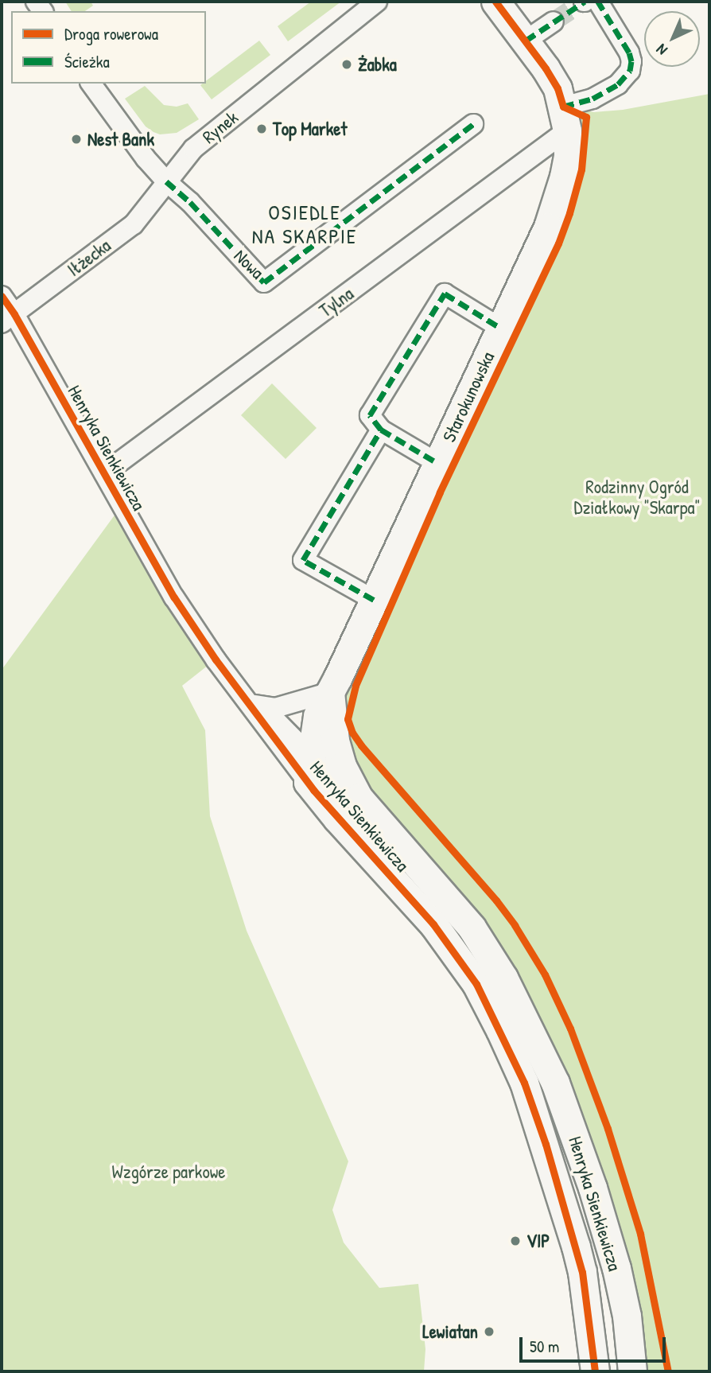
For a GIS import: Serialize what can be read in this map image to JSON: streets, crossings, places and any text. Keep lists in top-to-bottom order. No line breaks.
{"streets":{"street":["Rynek","Iłżecka","Nowa","Tylna","Starokunowska","Henryka Sienkiewicza"]},"crossings":[["Rynek","Iłżecka"],["Rynek","Nowa"],["Iłżecka","Nowa"],["Iłżecka","Henryka Sienkiewicza"],["Tylna","Starokunowska"],["Tylna","Henryka Sienkiewicza"],["Starokunowska","Henryka Sienkiewicza"]],"districts":["OSIEDLE NA SKARPIE"],"parks":["Rodzinny Ogród Działkowy \"Skarpa\"","Wzgórze parkowe"],"places":["Żabka","Top Market","Nest Bank","VIP","Lewiatan"],"legend":["Droga rowerowa","Ścieżka"],"scale_bar":"50 m","north":"bottom left"}
